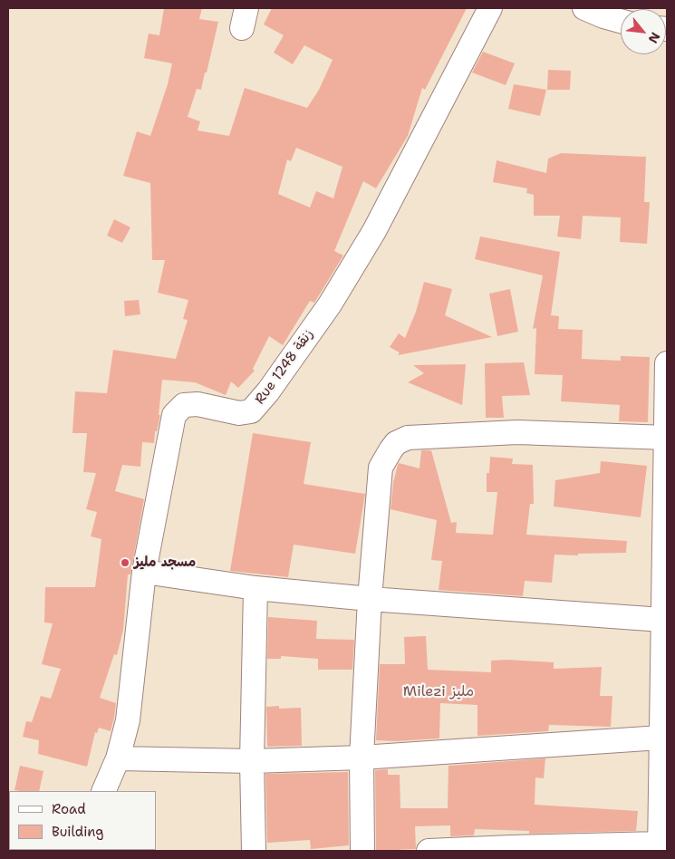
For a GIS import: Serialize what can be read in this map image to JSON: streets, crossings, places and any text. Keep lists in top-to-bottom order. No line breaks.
{"streets":{"street":["Rue 1248 زنقة"]},"districts":["Milezi مليز"],"places":["مسجد مليز"],"legend":["Road","Building"],"north":"bottom right"}
